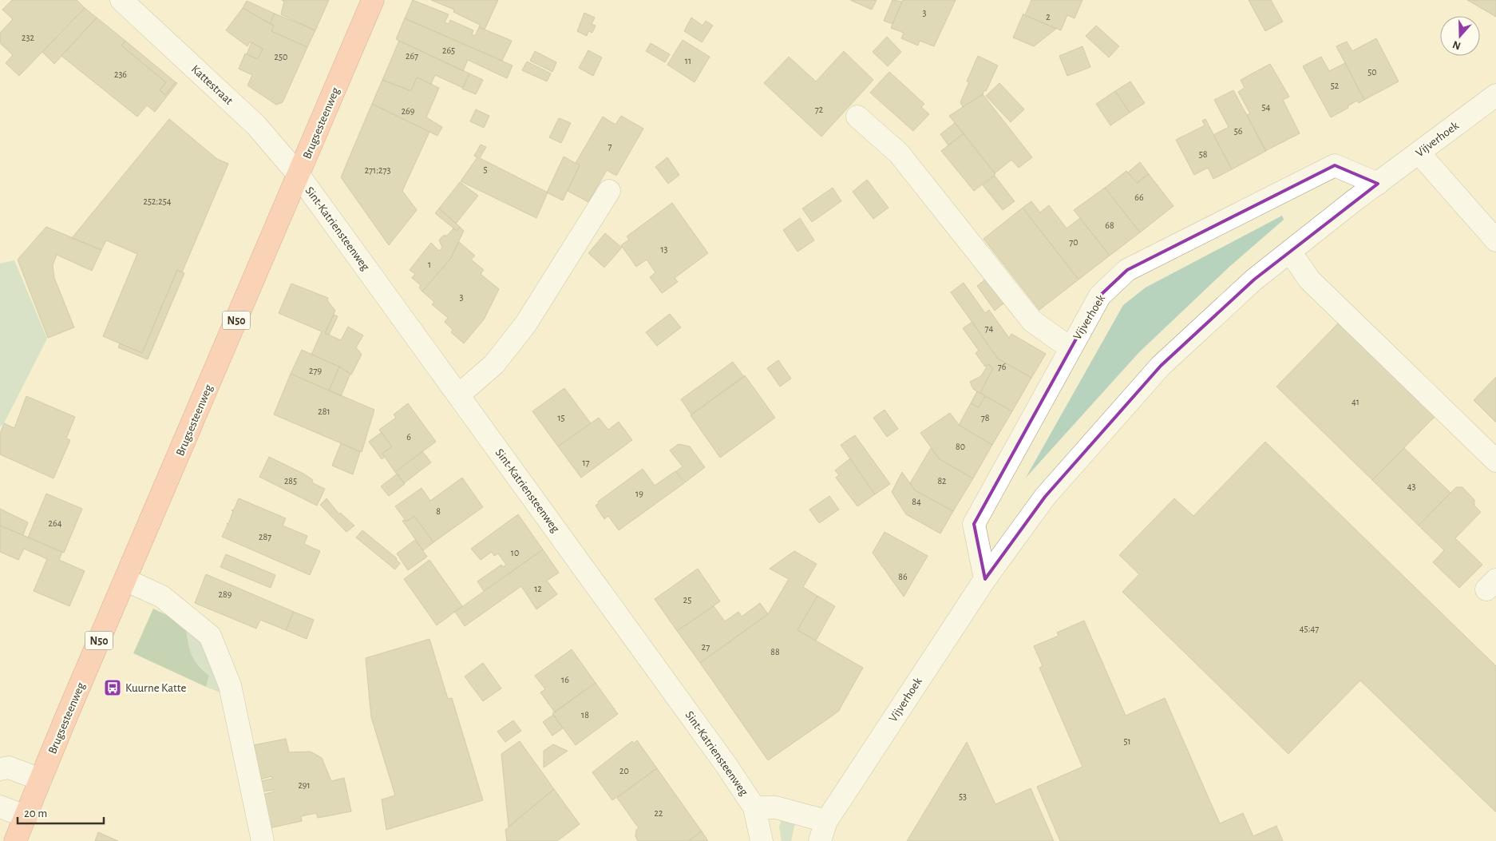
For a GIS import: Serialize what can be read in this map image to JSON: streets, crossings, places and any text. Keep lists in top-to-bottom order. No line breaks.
{"streets":{"main road":["Brugsesteenweg","N50"],"street":["Kattestraat","Vijverhoek","Sint-Katriensteenweg"]},"crossings":[["Kattestraat","Brugsesteenweg"],["Kattestraat","Sint-Katriensteenweg"],["Brugsesteenweg","Sint-Katriensteenweg"],["Vijverhoek","Sint-Katriensteenweg"]],"places":{"bus stop":["Kuurne Katte"]},"house_numbers":["3","2","232","265","267","250","11","50","236","52","54","72","269","56","7","58","5","271;273","66","252;254","68","70","13","1","3","74","76","279","41","281","15","78","6","80","17","285","82","43","19","84","8","264","287","10","86","12","289","25","45;47","27","88","16","18","51","20","291","53","22"],"scale_bar":"20 m","north":"bottom"}
